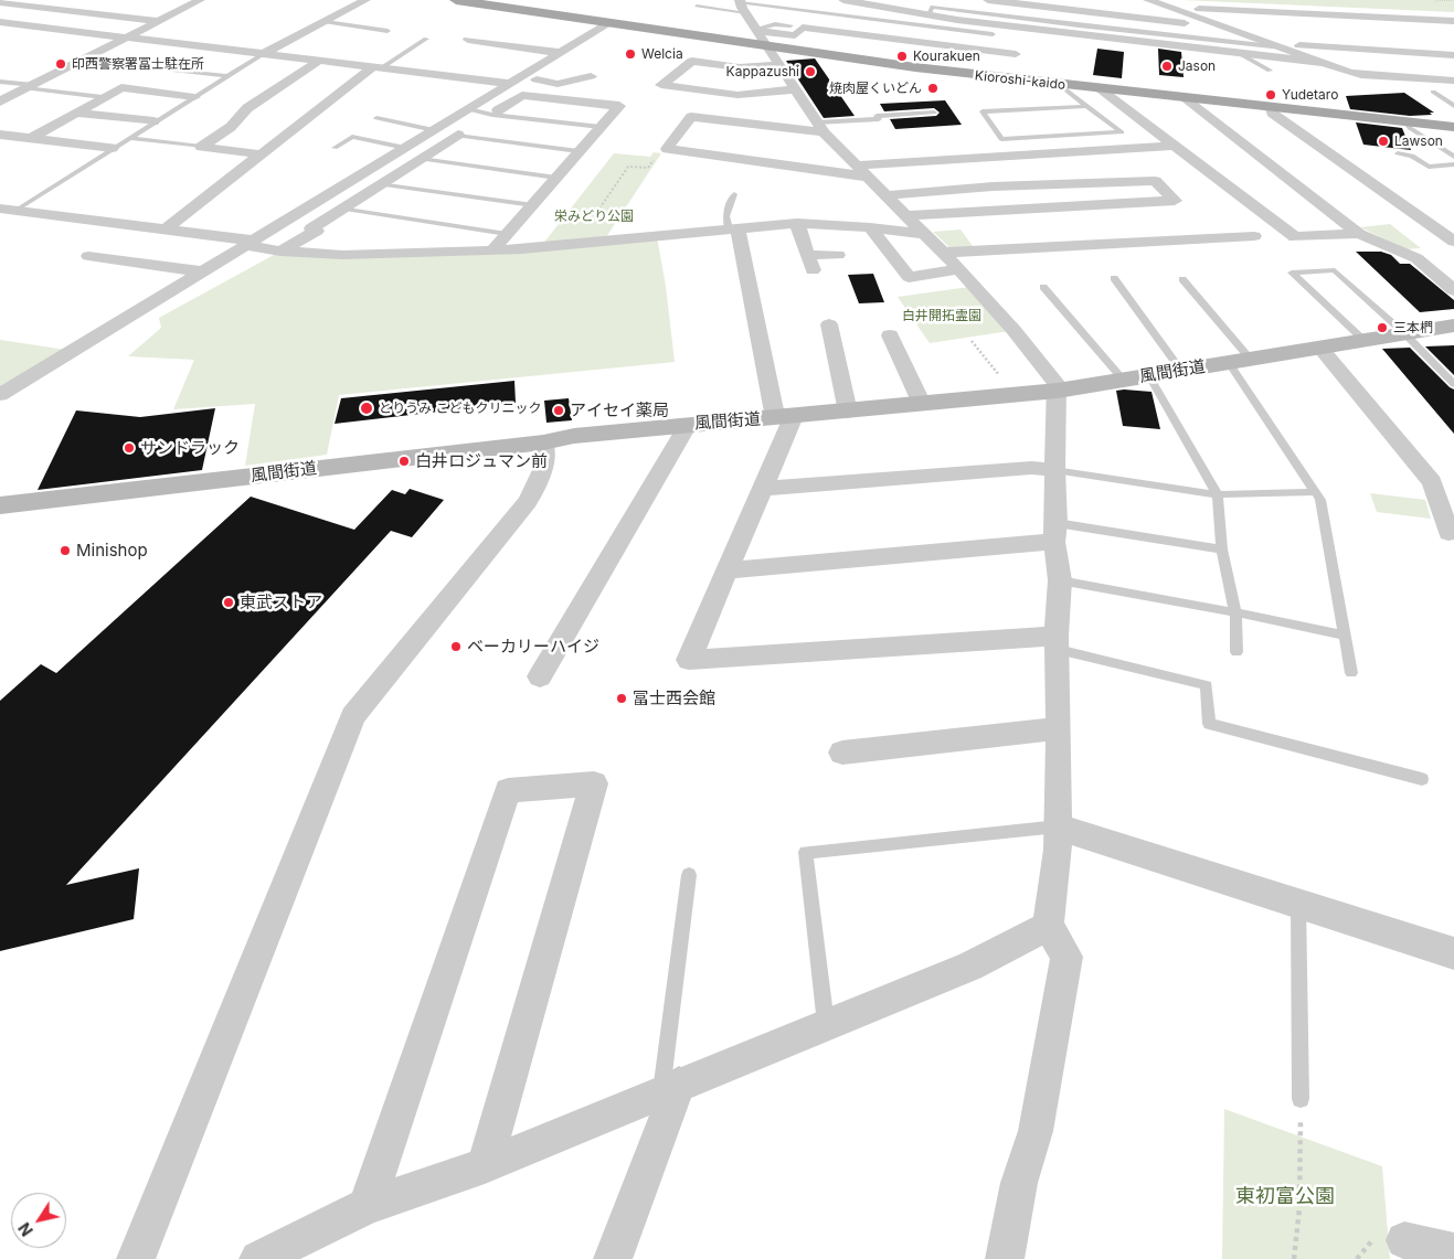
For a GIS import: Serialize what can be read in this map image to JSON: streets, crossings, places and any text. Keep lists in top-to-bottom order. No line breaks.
{"streets":{"main road":["Kioroshi-kaido"],"street":["風間街道"]},"parks":["栄みどり公園","白井開拓霊園","東初富公園"],"places":["Welcia","Kourakuen","印西警察署冨士駐在所","Jason","Kappazushi","焼肉屋くいどん","Yudetaro","Lawson","三本椚","とりうみ こどもクリニック","アイセイ薬局","サンドラック","白井ロジュマン前","Minishop","東武ストア","ベーカリーハイジ","冨士西会館"],"north":"bottom left"}
